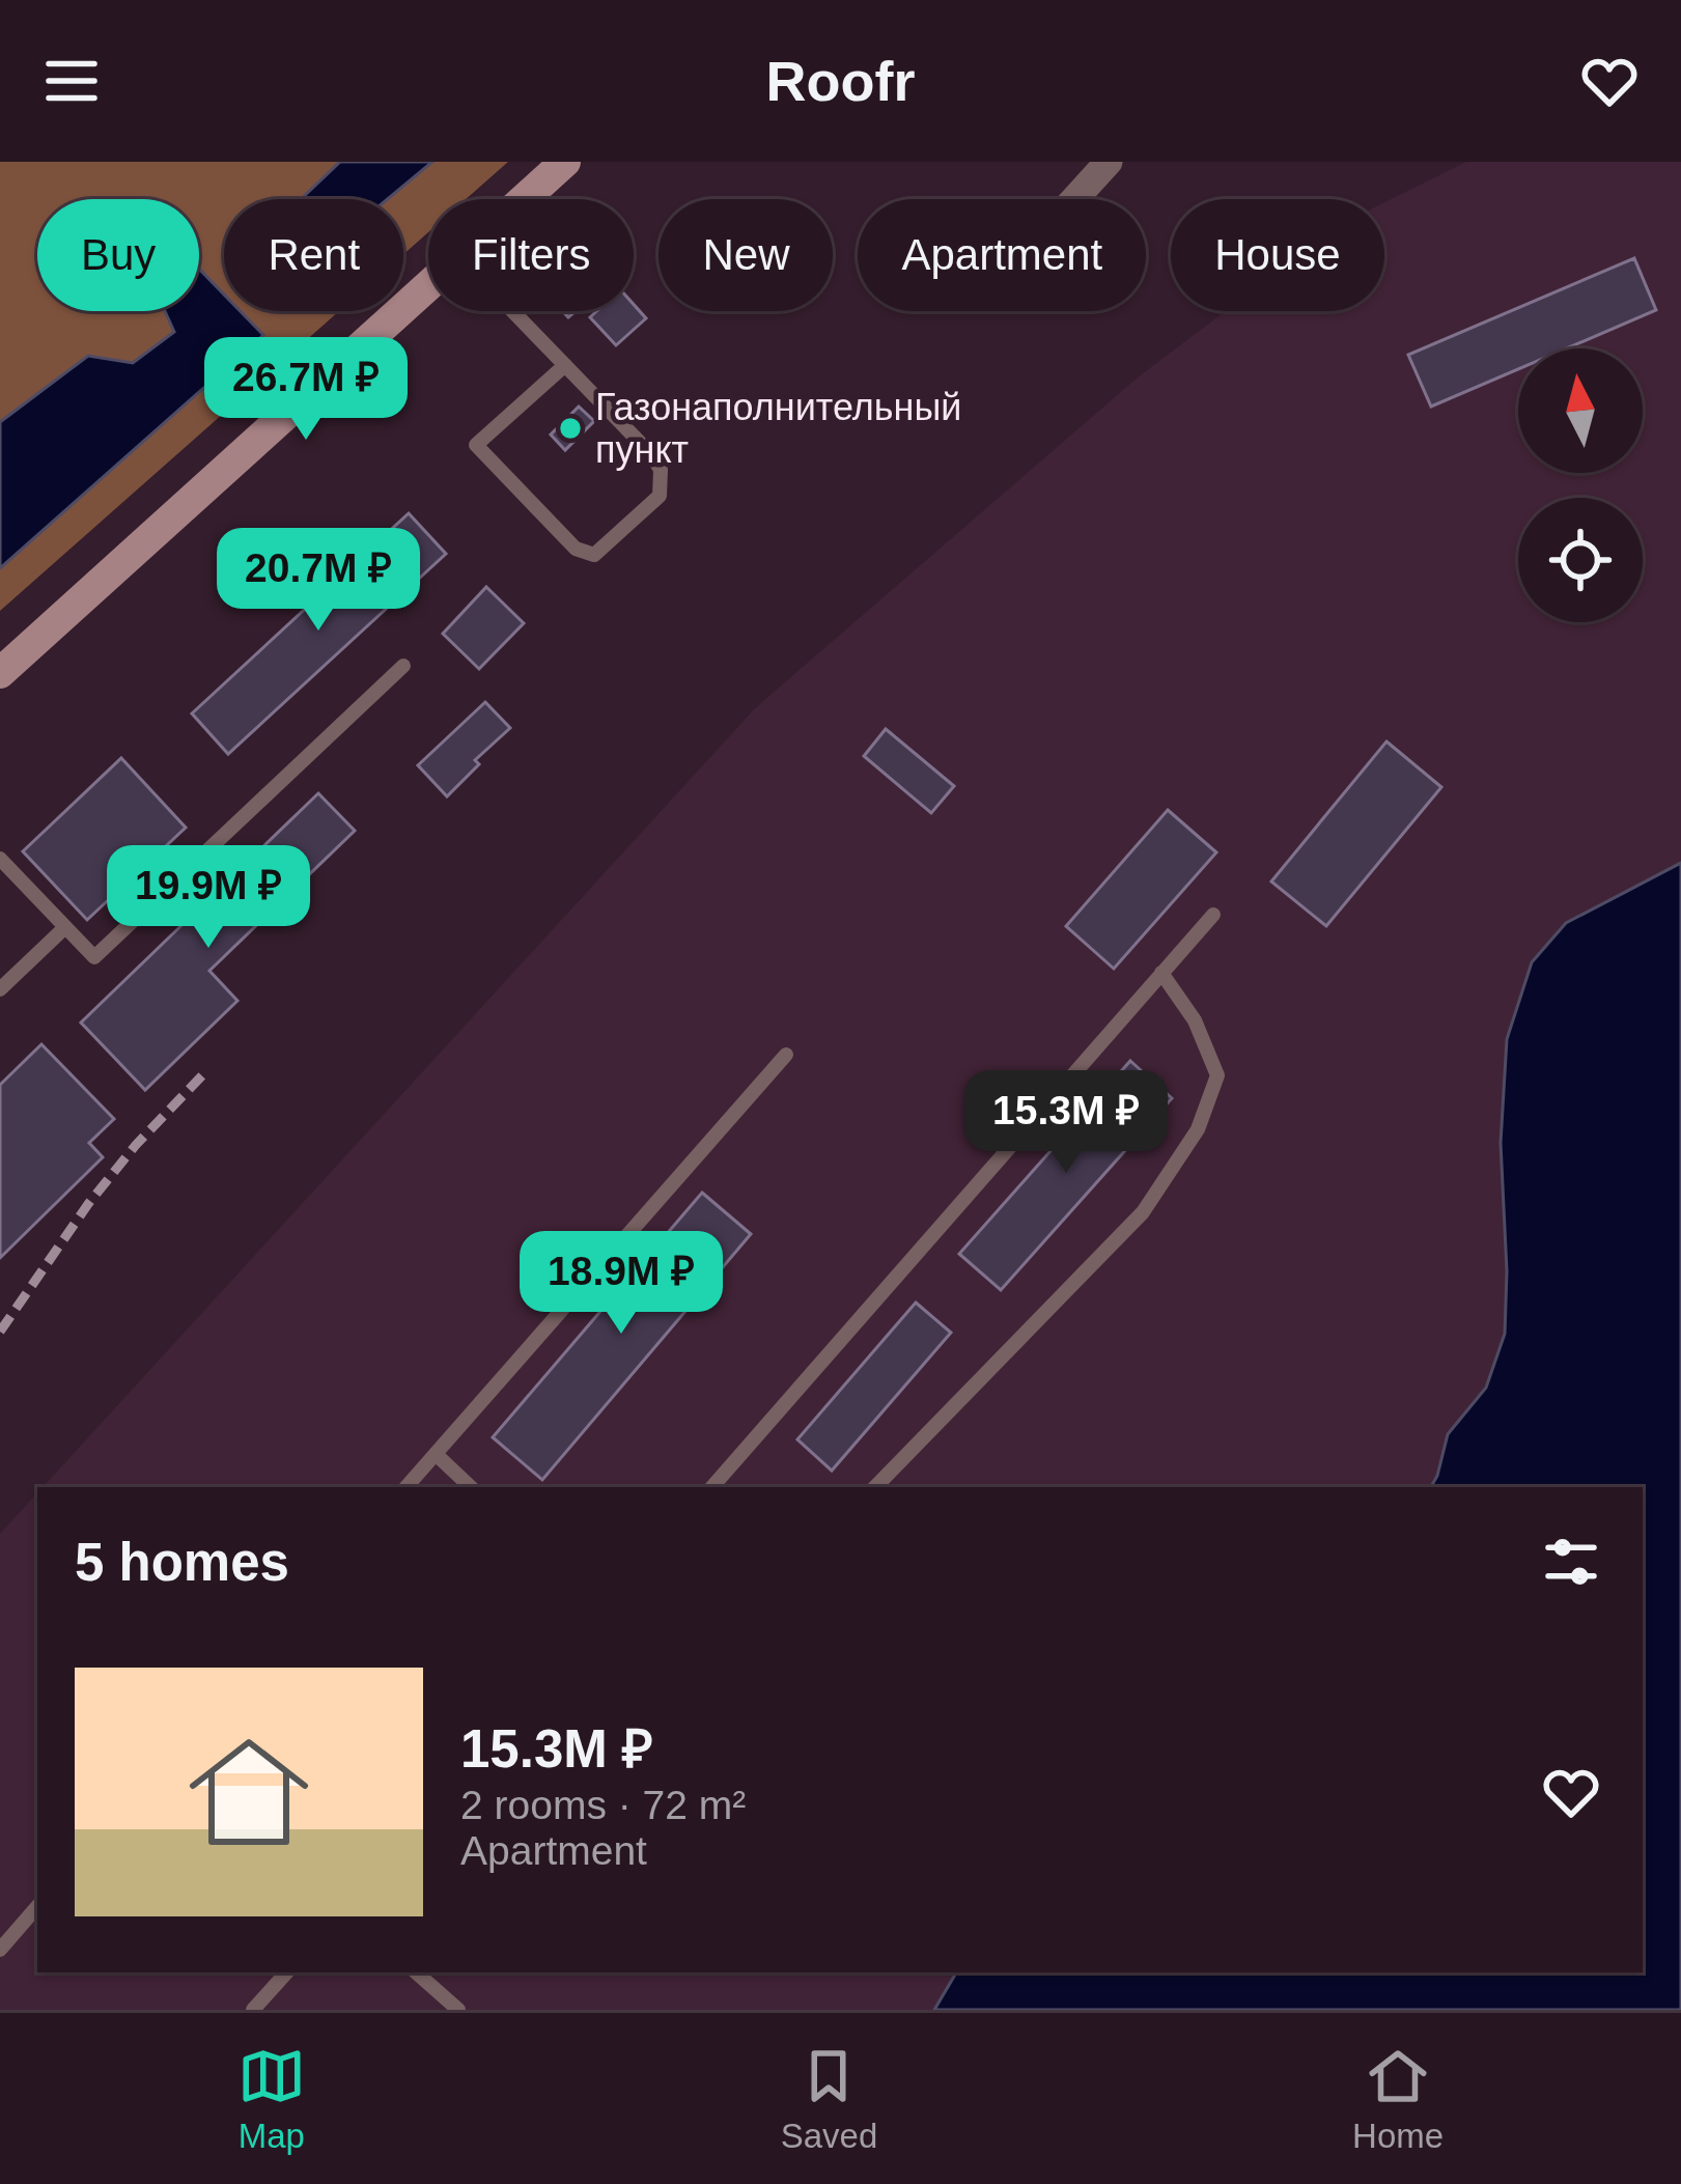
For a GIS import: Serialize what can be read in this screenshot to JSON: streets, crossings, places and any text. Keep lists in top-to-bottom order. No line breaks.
{"places":["Газонаполнительный пункт"],"north":"top","page":{"header":"Roofr","chip":["Buy","Rent","Filters","New","Apartment","House"],"price":["26.7M ₽","20.7M ₽","19.9M ₽","15.3M ₽","18.9M ₽"],"heading":"5 homes","list":[{"name":"15.3M ₽","note":"2 rooms · 72 m² · Apartment"}],"tabs":["Map","Saved","Home"]}}
